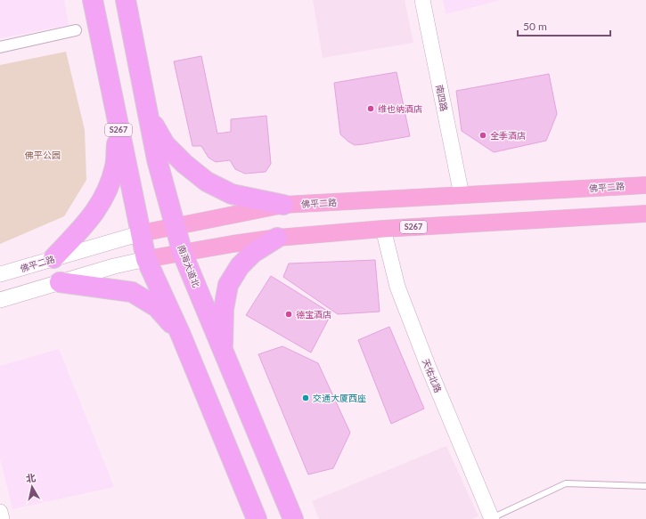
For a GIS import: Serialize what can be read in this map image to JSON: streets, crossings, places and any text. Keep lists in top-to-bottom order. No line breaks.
{"streets":{"highway":["S267","南海大道北"],"main road":["佛平二路"],"street":["南四路","天佑北路"]},"crossings":[["南四路","佛平二路"],["S267","佛平二路"],["S267","南海大道北"],["S267","天佑北路"],["佛平二路","南海大道北"]],"parks":["佛平公园"],"places":["维也纳酒店","全季酒店","德宝酒店","交通大厦西座"],"scale_bar":"50 m","north":"top"}
